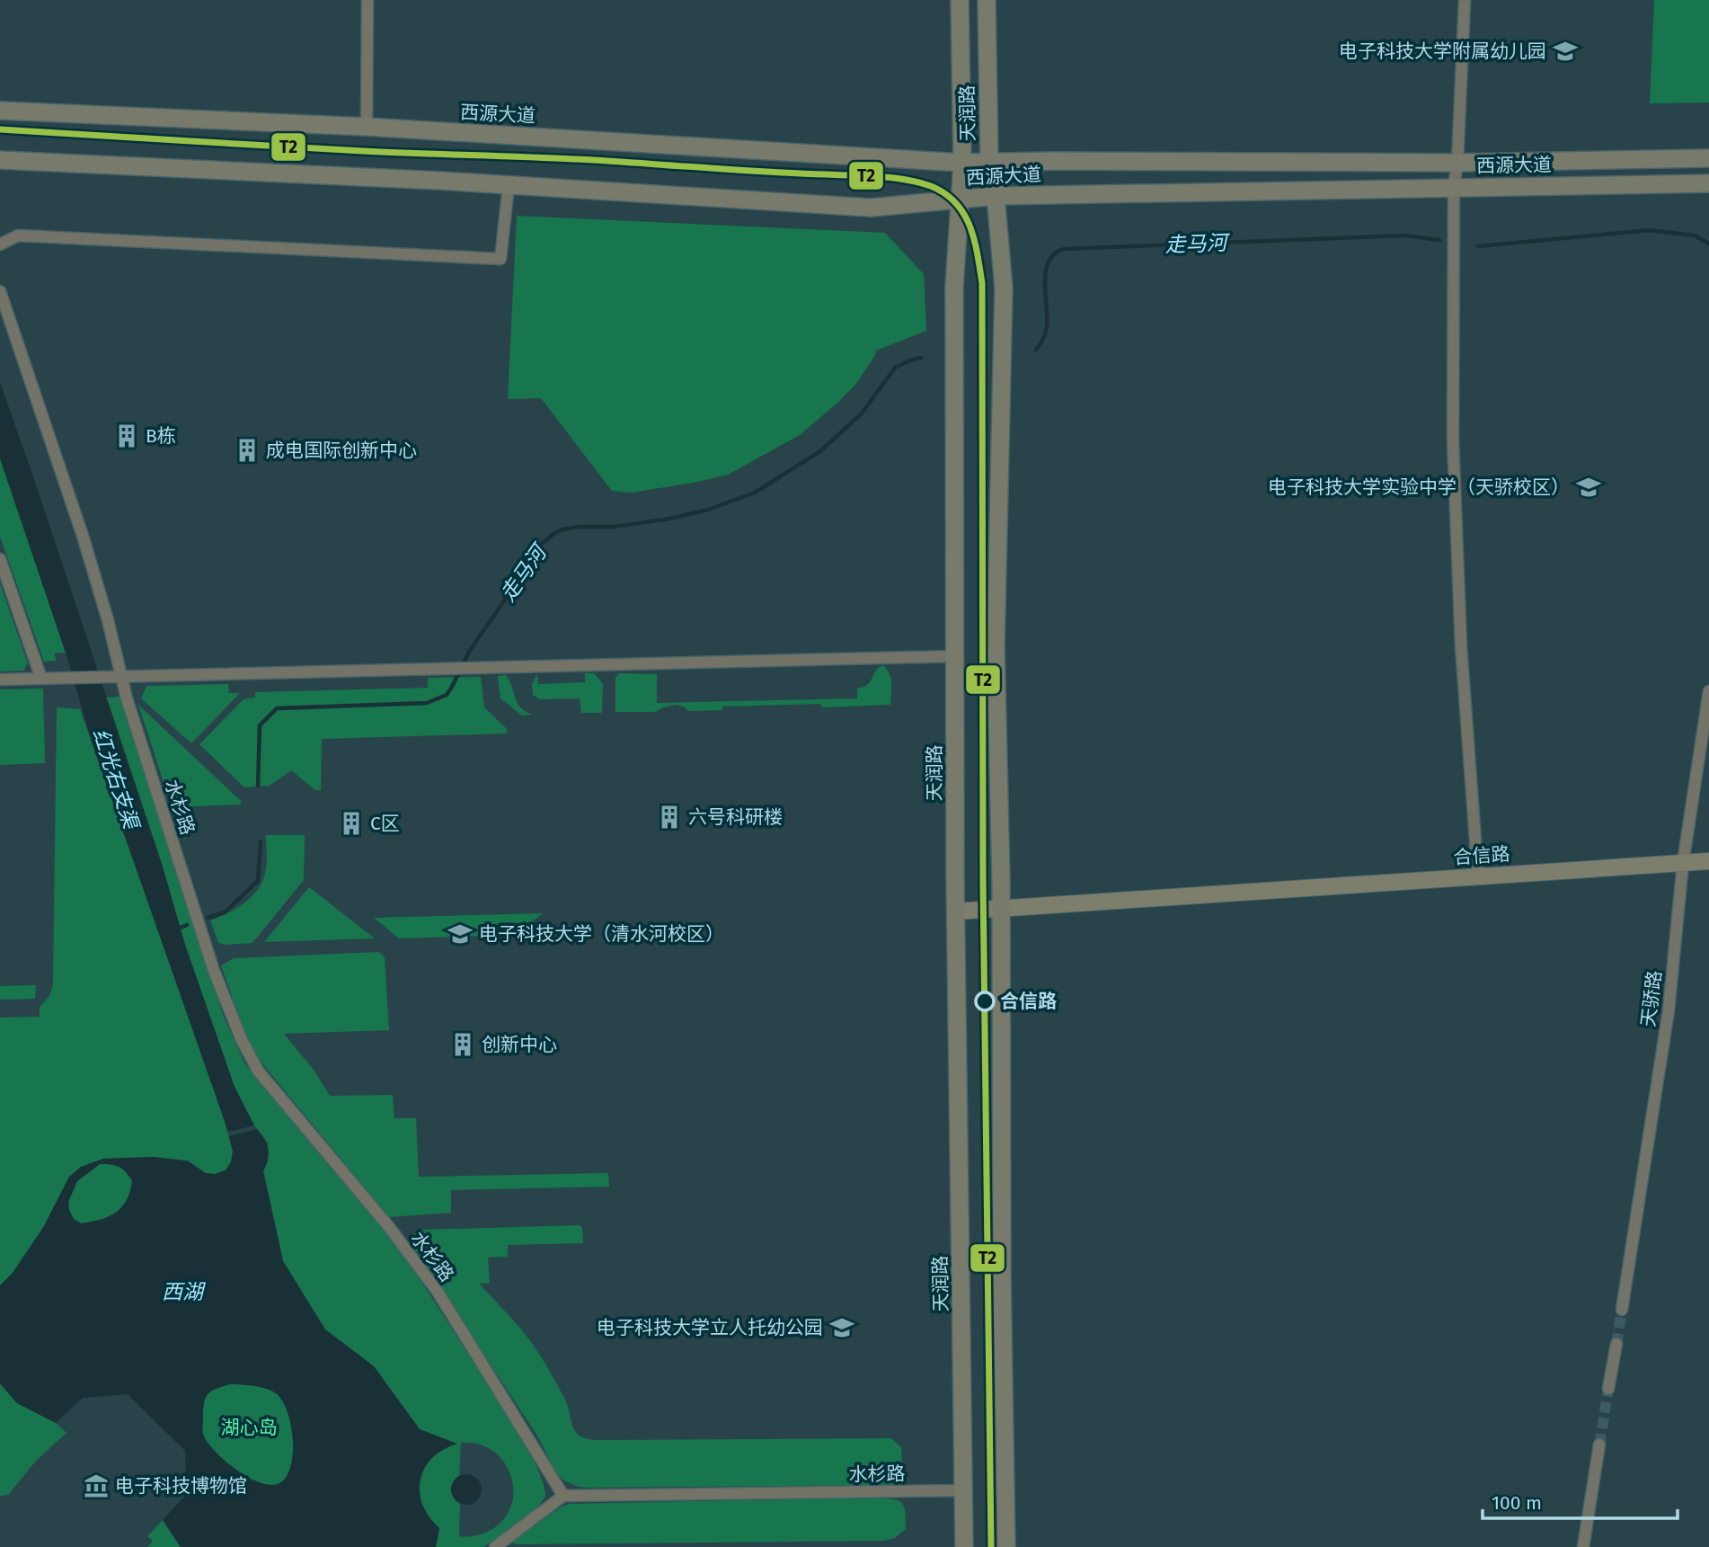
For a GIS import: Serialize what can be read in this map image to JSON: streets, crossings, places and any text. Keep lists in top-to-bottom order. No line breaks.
{"streets":{"main road":["天润路","西源大道"],"street":["水杉路","合信路","天骄路"]},"crossings":[["天润路","西源大道"],["天润路","水杉路"],["天润路","合信路"],["合信路","天骄路"]],"water":["走马河","红光右支渠","西湖"],"parks":["湖心岛"],"places":{"school or university":["电子科技大学附属幼儿园","电子科技大学实验中学（天骄校区）","电子科技大学（清水河校区）","电子科技大学立人托幼公园"],"building":["B栋","成电国际创新中心","六号科研楼","C区","创新中心"],"other":["合信路"],"museum":["电子科技博物馆"]},"lines":["transit line T2"],"scale_bar":"100 m"}
